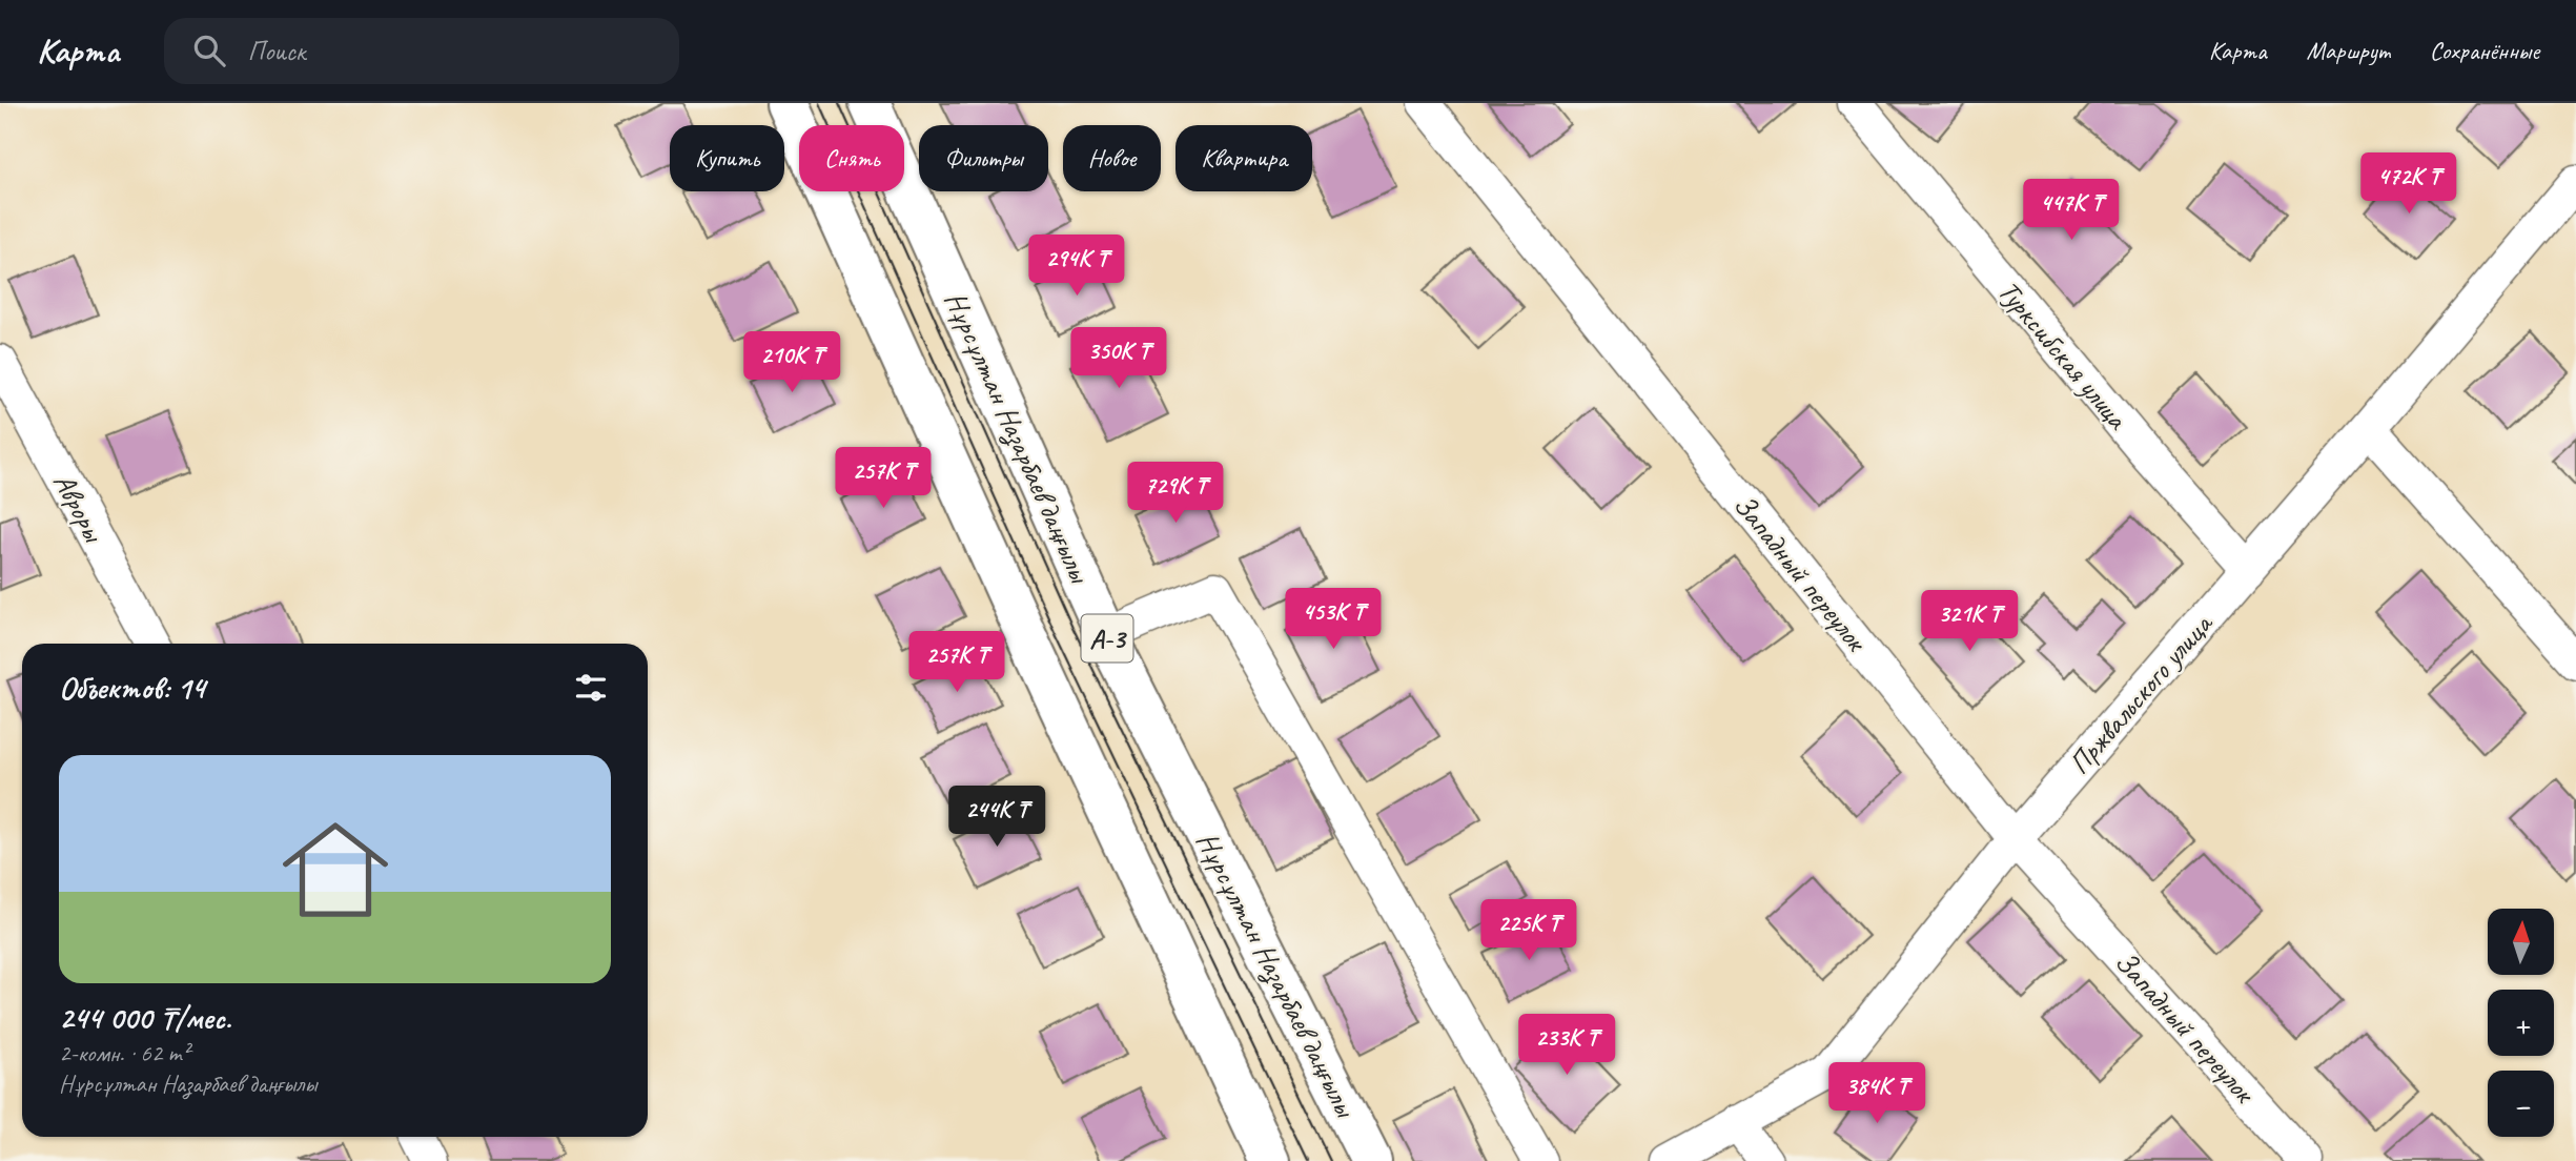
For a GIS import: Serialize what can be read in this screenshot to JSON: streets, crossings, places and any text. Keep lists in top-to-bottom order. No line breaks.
{"streets":{"highway":["Нұрсұлтан Назарбаев даңғылы","А-3"],"street":["Турксибская улица","Авроры","Западный переулок","Пржвальского улица"]},"crossings":[["Турксибская улица","Пржвальского улица"],["Западный переулок","Пржвальского улица"]],"north":"top","page":{"header":"Карта","search":"Поиск","nav":["Карта","Маршрут","Сохранённые"],"chip":["Купить","Снять","Фильтры","Новое","Квартира"],"price":["472K ₸","447K ₸","294K ₸","350K ₸","210K ₸","257K ₸","729K ₸","453K ₸","321K ₸","257K ₸","244K ₸","225K ₸","233K ₸","384K ₸"],"heading":"Объектов: 14","list":[{"name":"244 000 ₸/мес.","note":"2-комн. · 62 m² · Нұрсұлтан Назарбаев даңғылы"}],"map_buttons":["+","−"]}}
